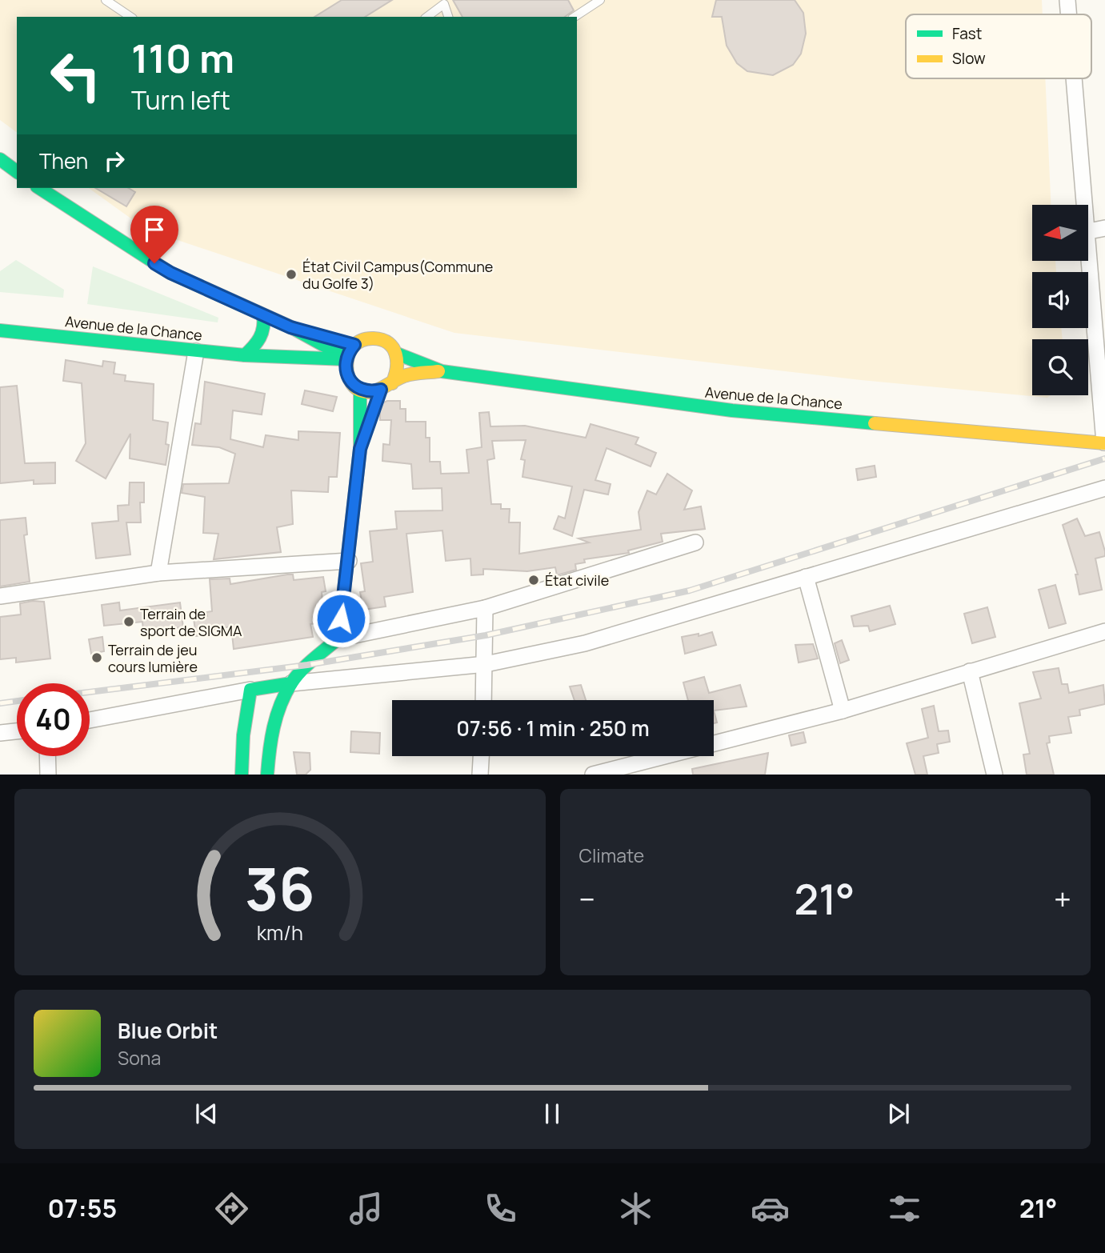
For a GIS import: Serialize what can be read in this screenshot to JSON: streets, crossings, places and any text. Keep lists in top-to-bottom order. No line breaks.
{"streets":{"main road":["Avenue de la Chance"]},"places":["État Civil Campus(Commune du Golfe 3)","État civile","Terrain de sport de SIGMA","Terrain de jeu cours lumière"],"legend":["Fast","Slow"],"north":"left","page":{"turn":["110 m","Turn left"],"then":"Then","limit":"40","trip":"07:56 · 1 min · 250 m","tile":"Climate","heat":["−","21°","+"],"song":["Blue Orbit","Sona"],"tabs":["07:55","21°"],"gauge":["36","km/h"]}}
